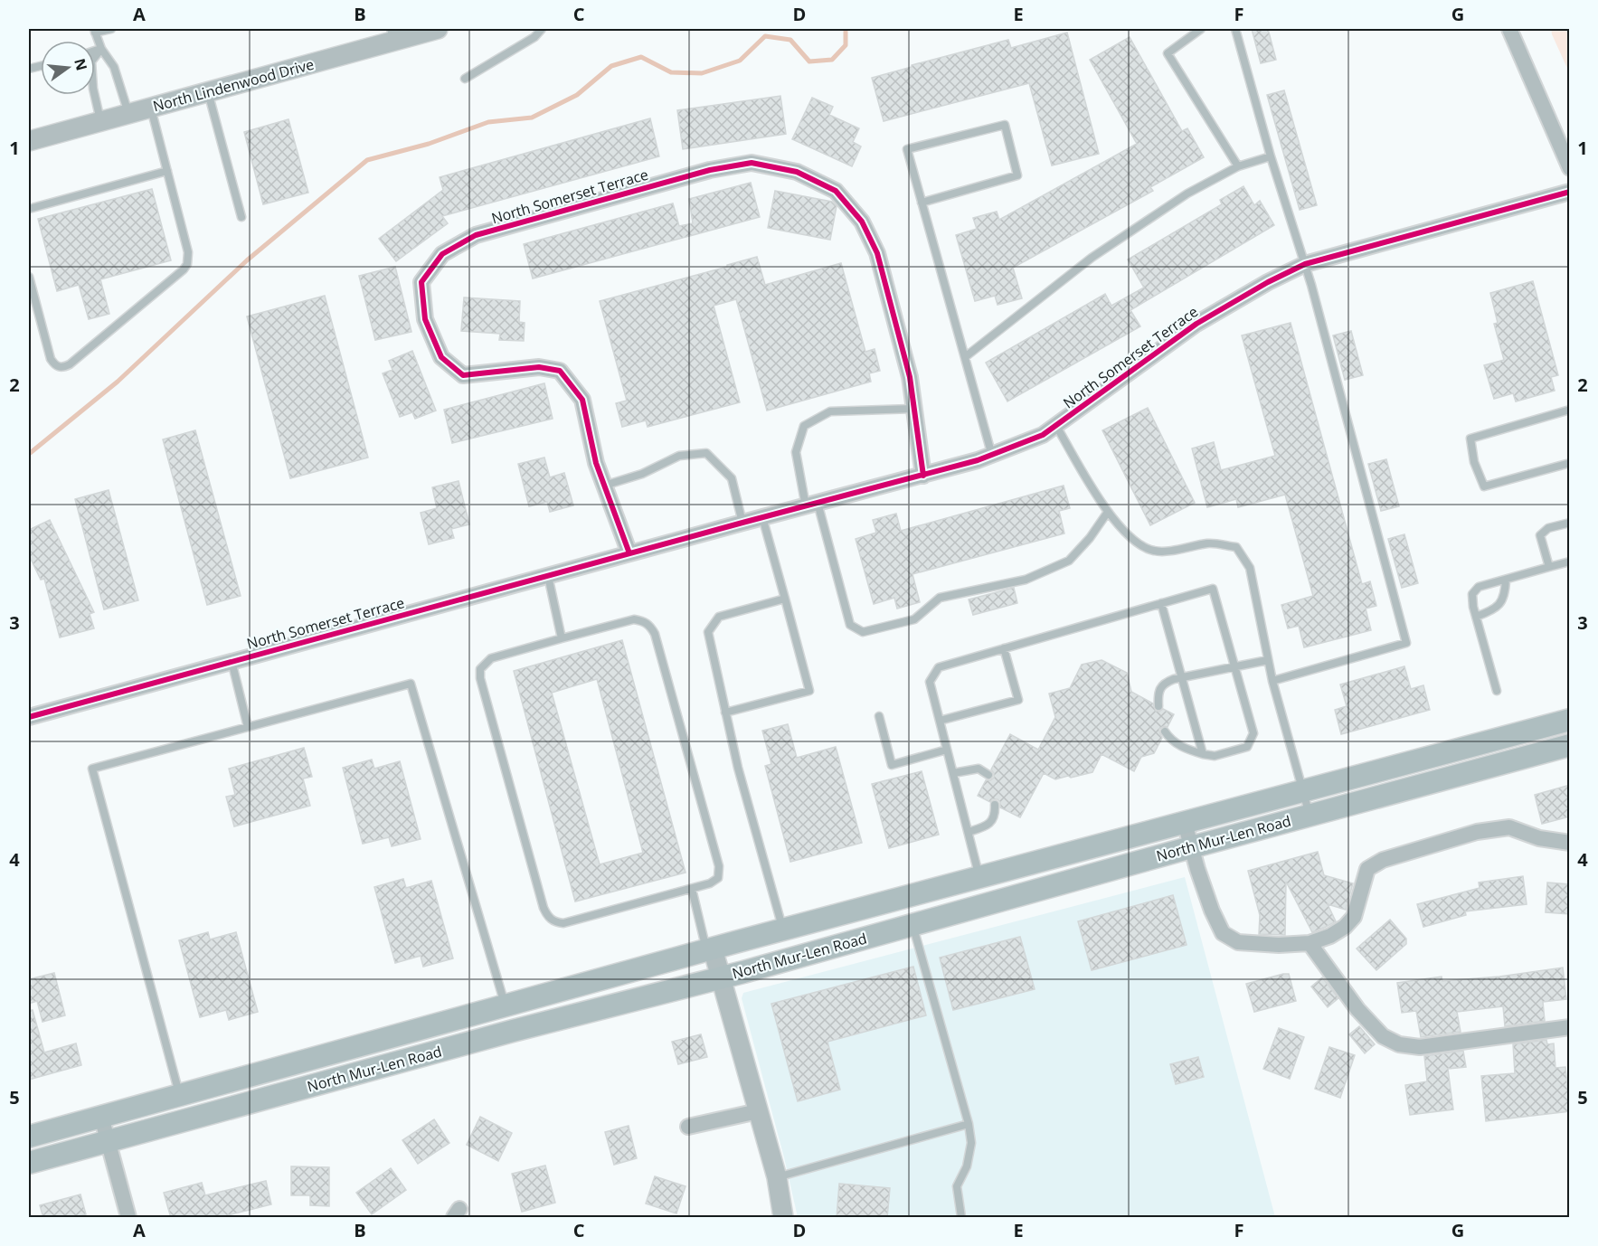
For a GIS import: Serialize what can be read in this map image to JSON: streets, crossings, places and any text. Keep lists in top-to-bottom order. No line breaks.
{"streets":{"main road":["North Mur-Len Road"],"street":["North Lindenwood Drive","North Somerset Terrace"]},"north":"right","grid":{"columns":["A","B","C","D","E","F","G"],"rows":["1","2","3","4","5"]}}
